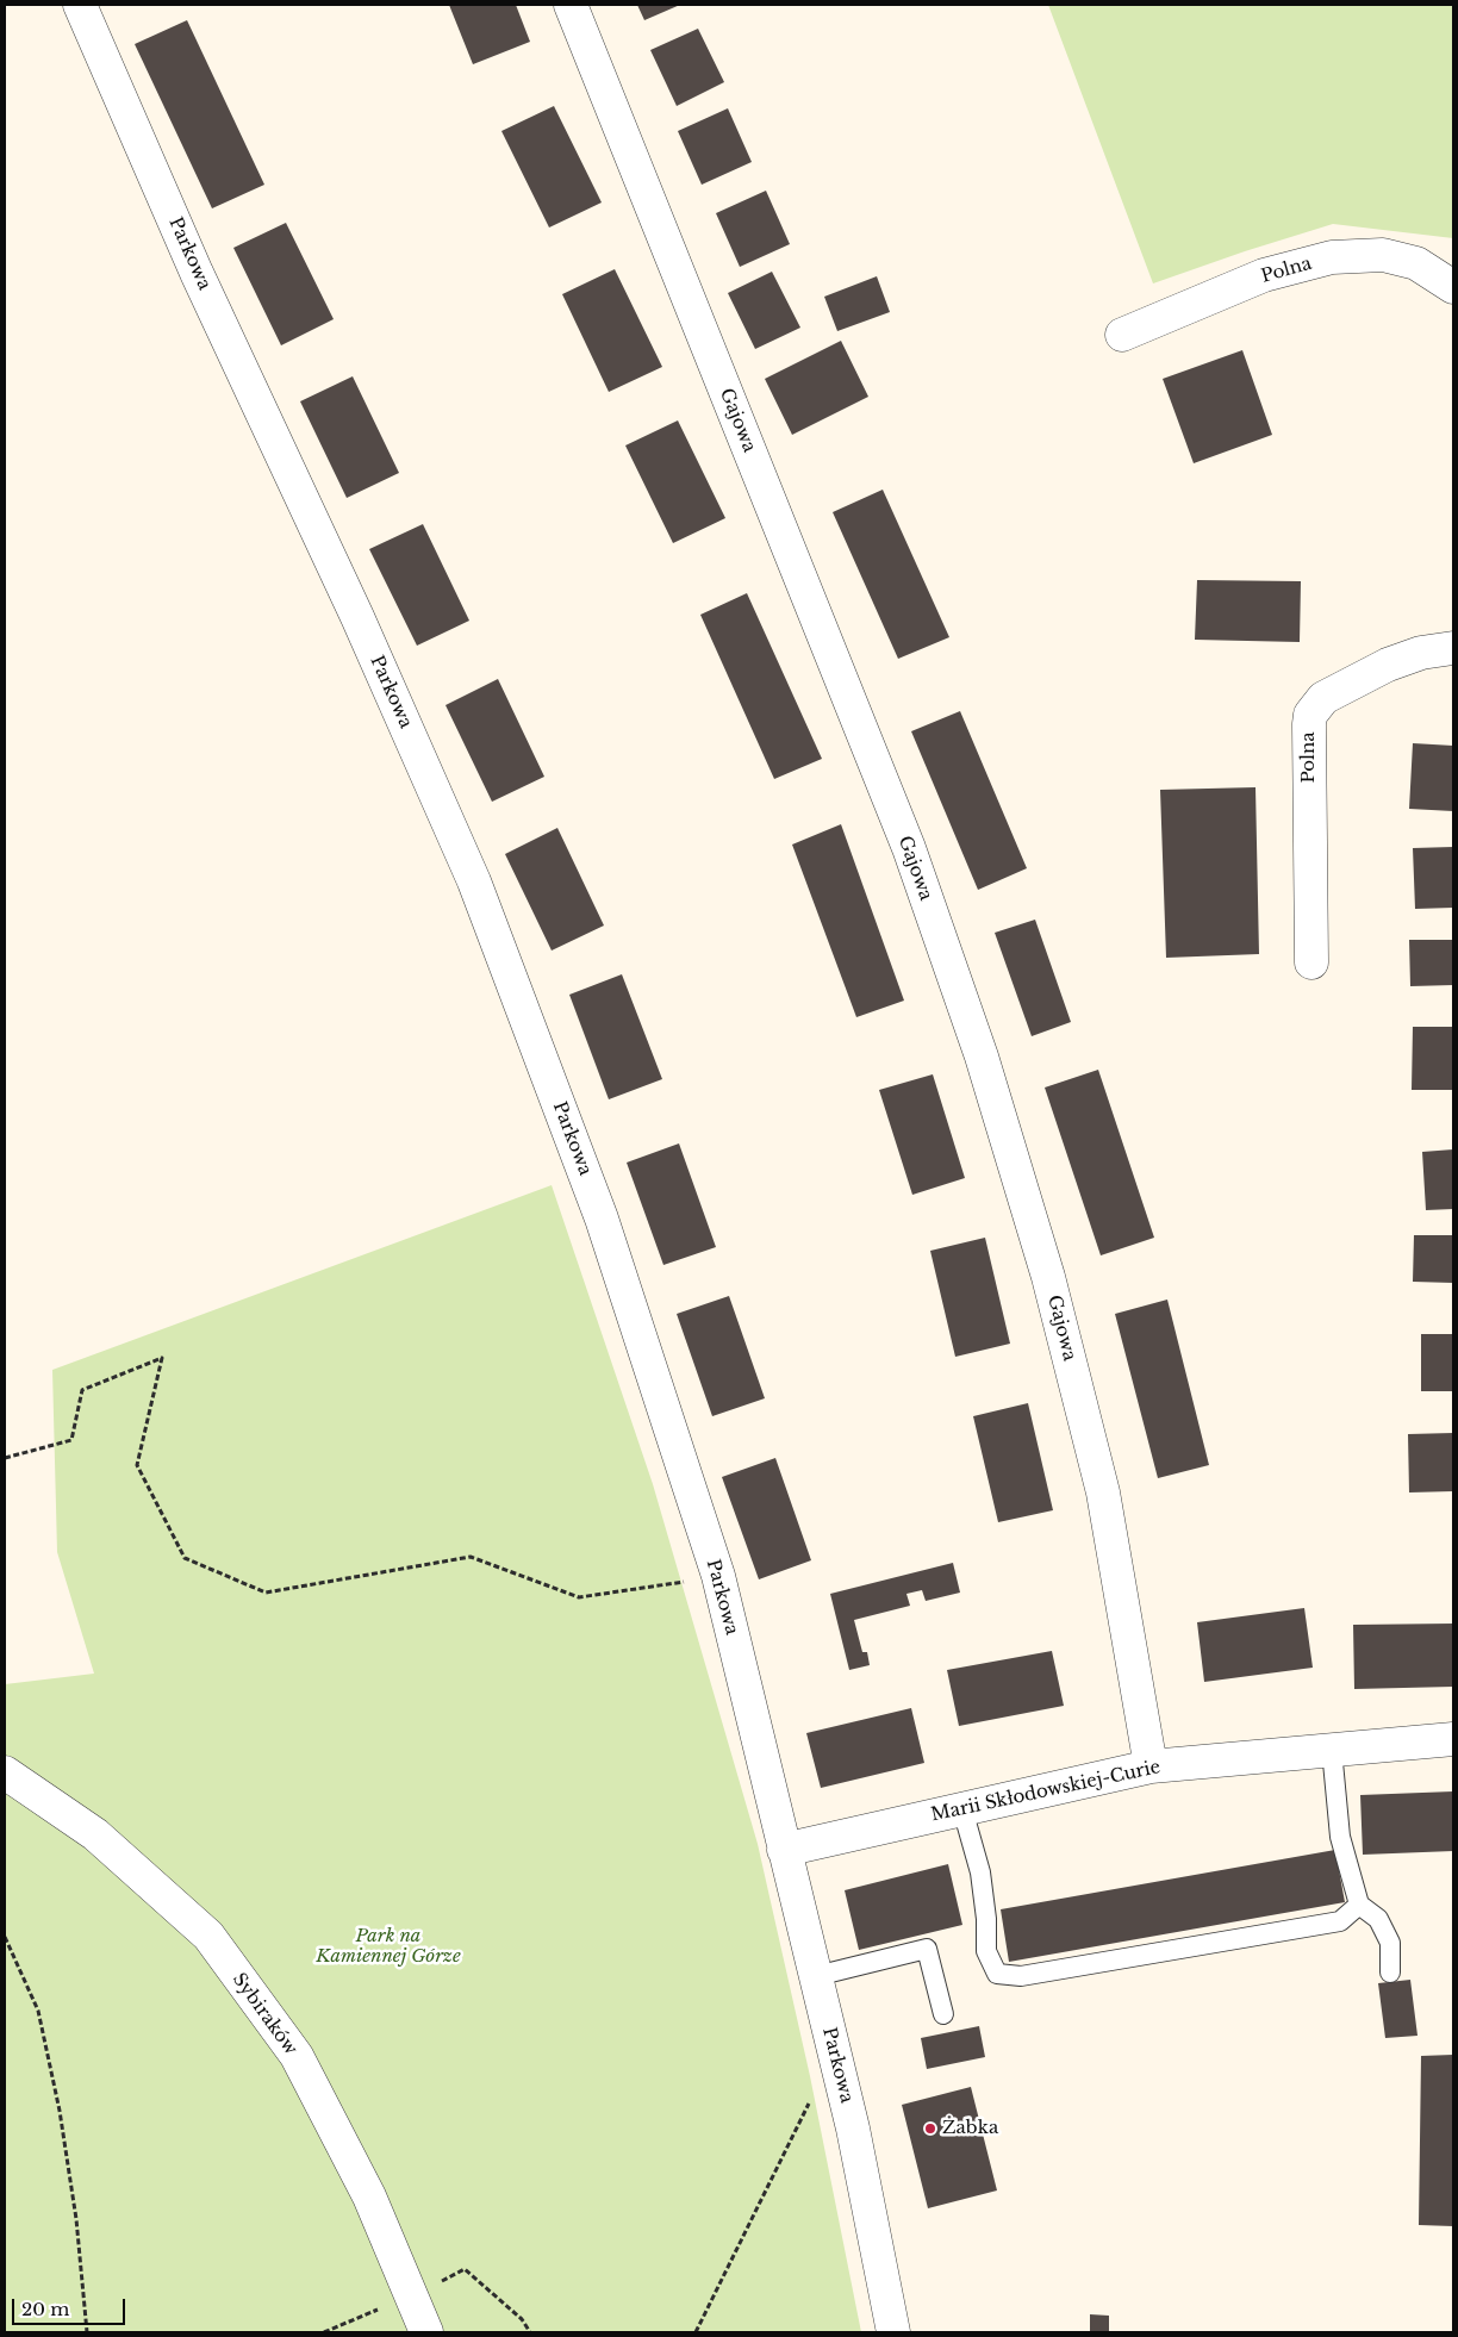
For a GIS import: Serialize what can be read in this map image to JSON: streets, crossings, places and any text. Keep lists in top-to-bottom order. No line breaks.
{"streets":{"street":["Parkowa","Polna","Gajowa","Marii Skłodowskiej-Curie","Sybiraków"]},"crossings":[["Parkowa","Marii Skłodowskiej-Curie"],["Gajowa","Marii Skłodowskiej-Curie"]],"parks":["Park na Kamiennej Górze"],"places":["Żabka"],"scale_bar":"20 m"}
